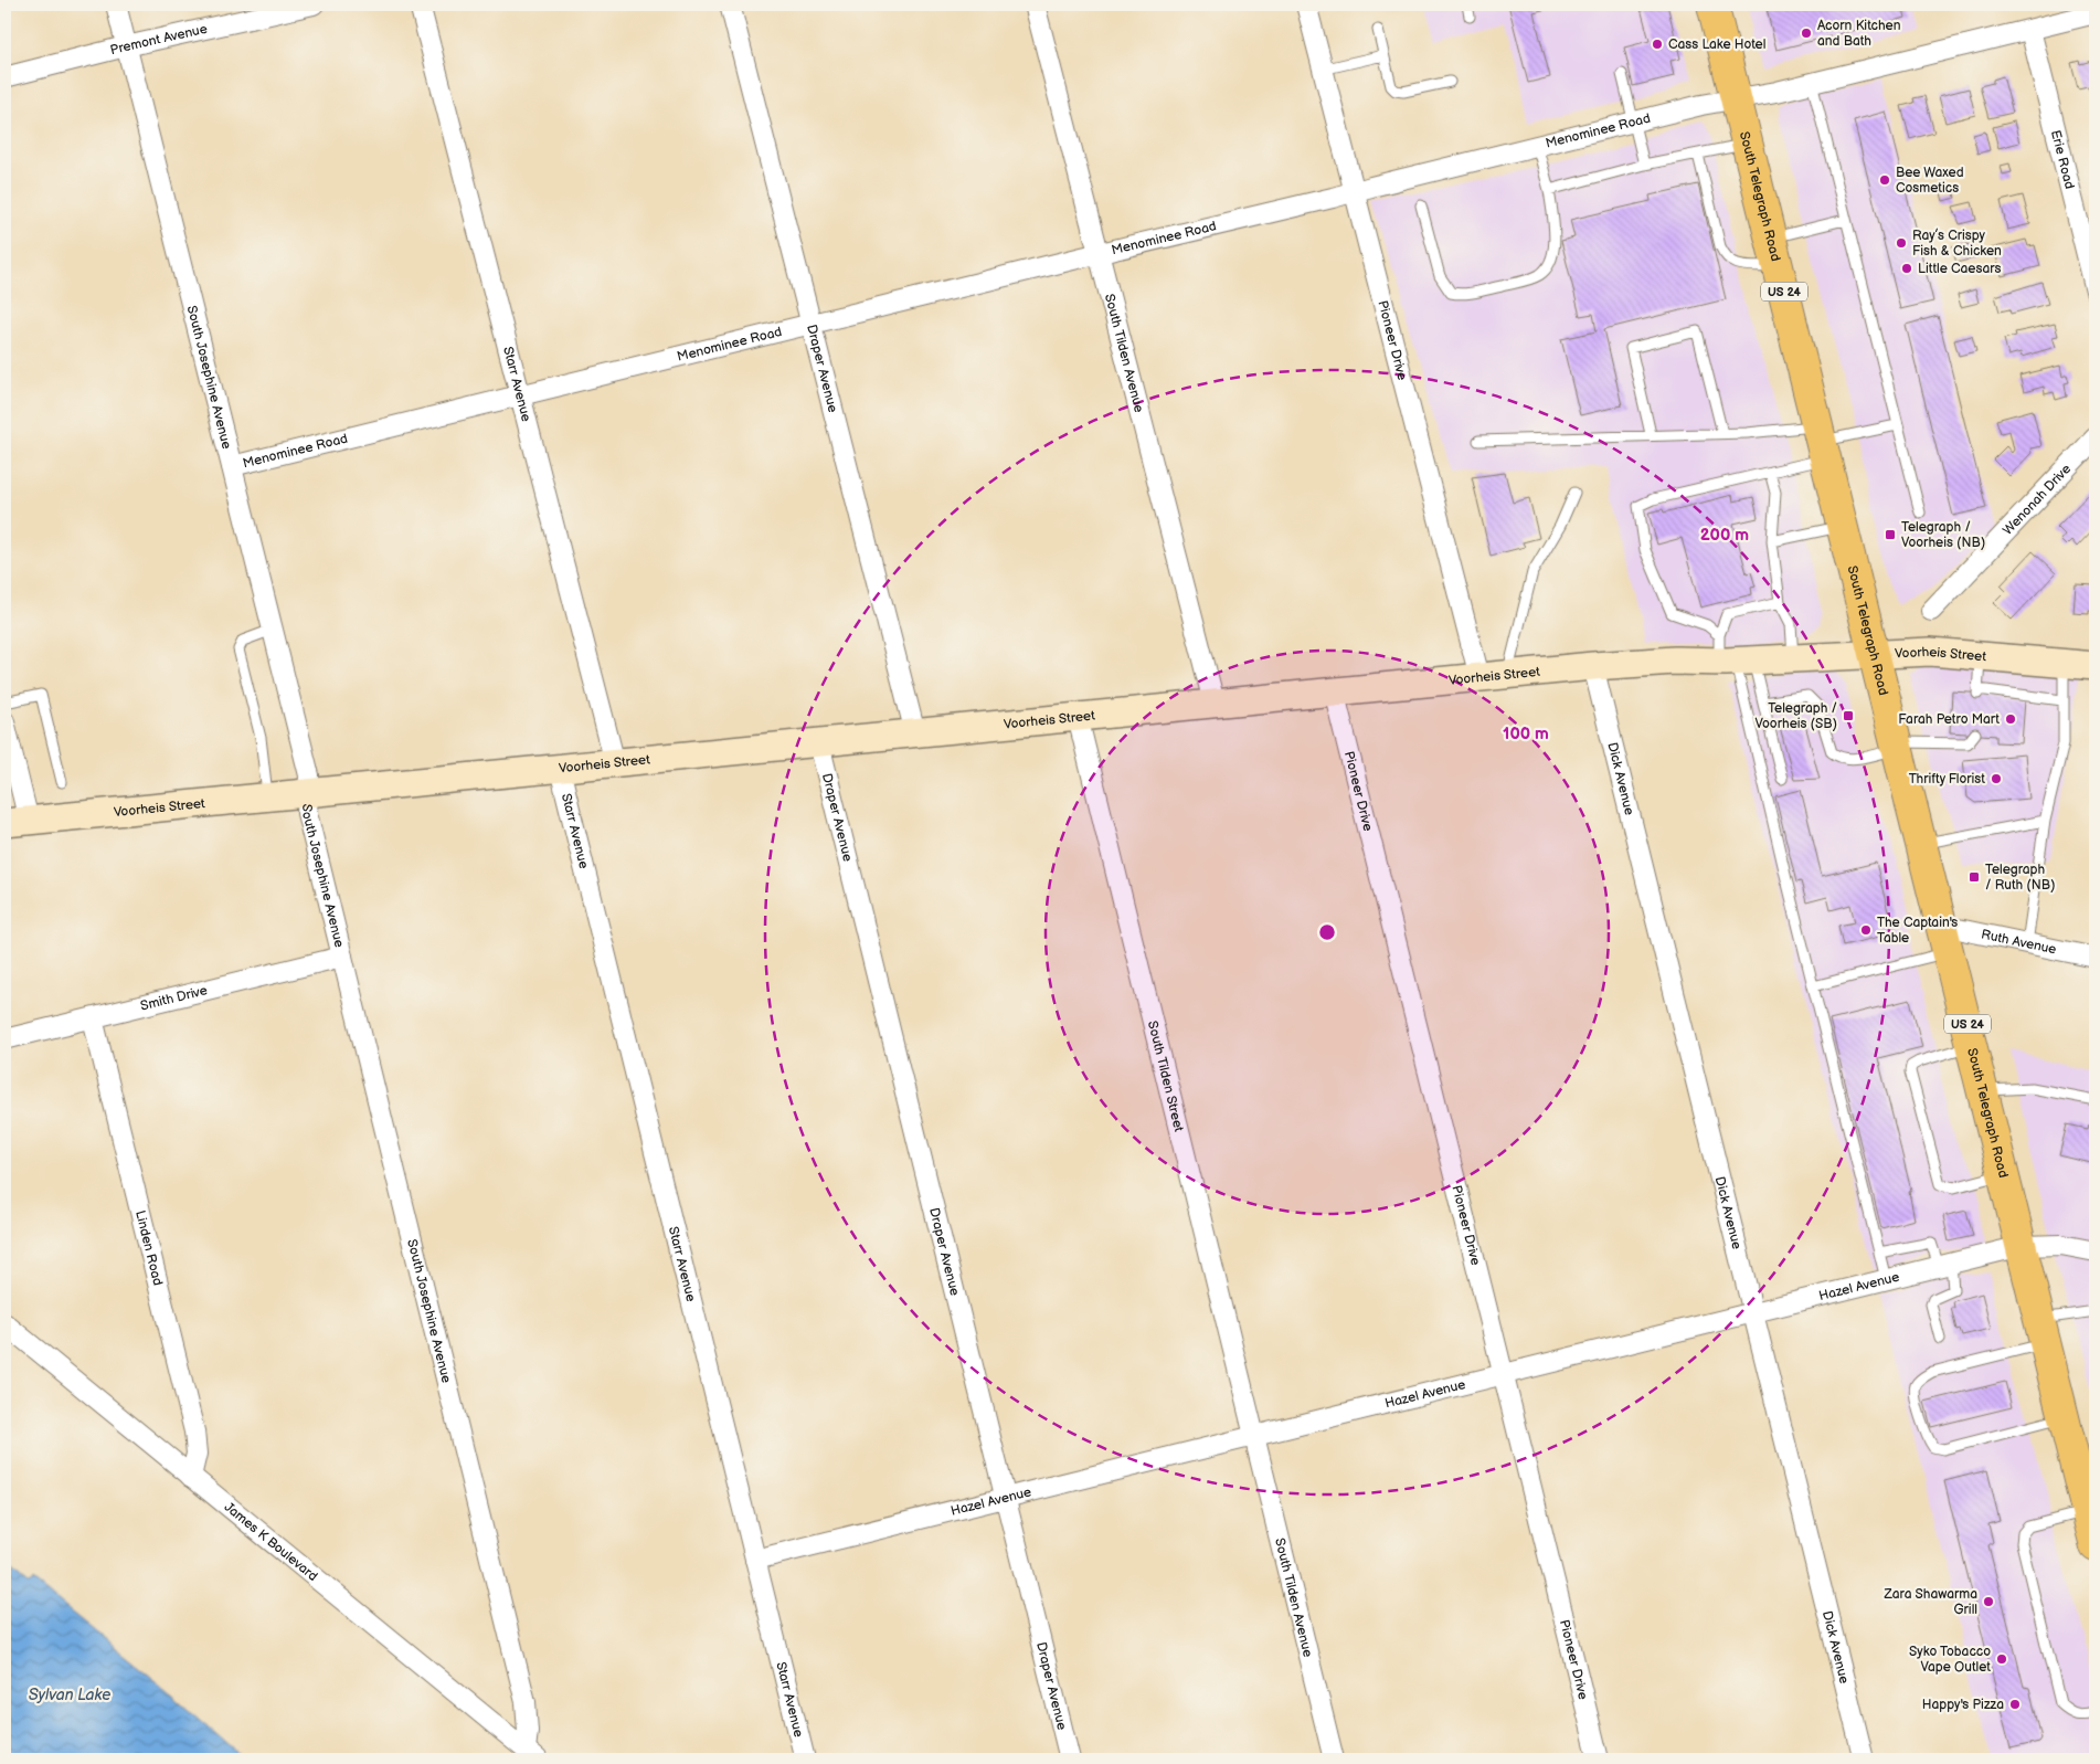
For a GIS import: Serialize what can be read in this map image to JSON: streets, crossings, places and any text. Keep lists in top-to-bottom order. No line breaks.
{"streets":{"highway":["South Telegraph Road","US 24"],"street":["Premont Avenue","Menominee Road","Erie Road","Pioneer Drive","South Tilden Avenue","Draper Avenue","South Josephine Avenue","Starr Avenue","Wenonah Drive","Voorheis Street","Dick Avenue","Ruth Avenue","Smith Drive","South Tilden Street","Linden Road","Hazel Avenue","James K Boulevard"]},"crossings":[["Premont Avenue","South Josephine Avenue"],["Menominee Road","Erie Road"],["Menominee Road","South Telegraph Road"],["Menominee Road","Pioneer Drive"],["Menominee Road","South Tilden Avenue"],["Menominee Road","Draper Avenue"],["Menominee Road","South Josephine Avenue"],["Menominee Road","Starr Avenue"],["South Telegraph Road","Voorheis Street"],["South Telegraph Road","Ruth Avenue"],["South Telegraph Road","Hazel Avenue"],["Pioneer Drive","Voorheis Street"],["Pioneer Drive","Hazel Avenue"],["South Tilden Avenue","Voorheis Street"],["South Tilden Avenue","South Tilden Street"],["South Tilden Avenue","Hazel Avenue"],["Draper Avenue","Voorheis Street"],["Draper Avenue","Hazel Avenue"],["South Josephine Avenue","Voorheis Street"],["South Josephine Avenue","Smith Drive"],["South Josephine Avenue","James K Boulevard"],["Starr Avenue","Voorheis Street"],["Starr Avenue","Hazel Avenue"],["Voorheis Street","Dick Avenue"],["Voorheis Street","South Tilden Street"],["Dick Avenue","Hazel Avenue"],["Smith Drive","Linden Road"],["South Tilden Street","Hazel Avenue"],["Linden Road","James K Boulevard"]],"water":["Sylvan Lake"],"places":{"other":["Acorn Kitchen and Bath","Cass Lake Hotel","Bee Waxed Cosmetics","Ray’s Crispy Fish & Chicken","Little Caesars","Farah Petro Mart","Thrifty Florist","The Captain's Table","Zara Shawarma Grill","Syko Tobacco Vape Outlet","Happy's Pizza"],"transit":["Telegraph / Voorheis (NB)","Telegraph / Voorheis (SB)","Telegraph / Ruth (NB)"]},"rings":["200 m","100 m"]}
